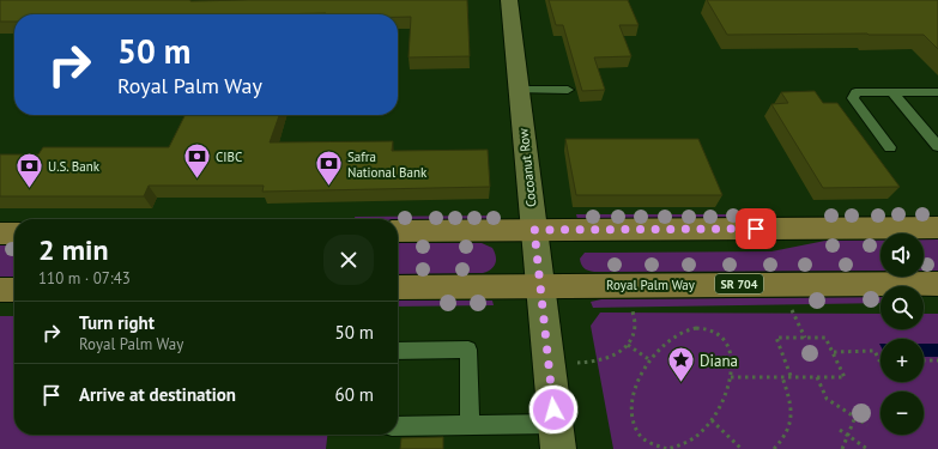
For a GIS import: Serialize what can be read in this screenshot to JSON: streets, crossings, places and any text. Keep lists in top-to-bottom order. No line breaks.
{"streets":{"main road":["SR 704","Royal Palm Way"],"street":["Cocoanut Row"]},"crossings":[["Cocoanut Row","Royal Palm Way"]],"places":{"bank":["CIBC","Safra National Bank","U.S. Bank"],"place":["Diana"]},"page":{"turn":["50 m","Royal Palm Way"],"heading":["2 min","110 m · 07:43"],"map_buttons":["+","−"],"list":[{"name":"Turn right","note":"Royal Palm Way","value":"50 m"},{"name":"Arrive at destination","value":"60 m"}]}}
